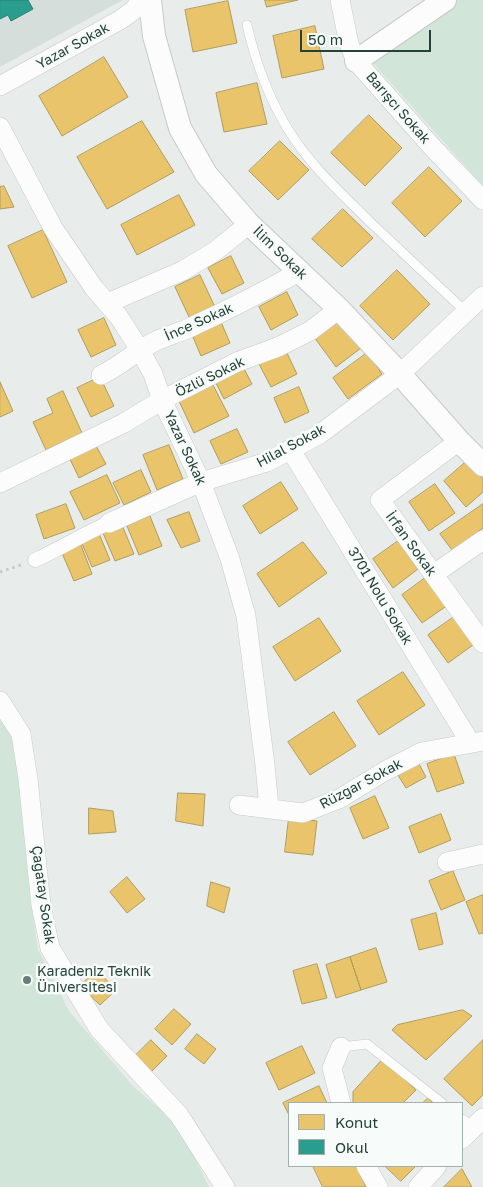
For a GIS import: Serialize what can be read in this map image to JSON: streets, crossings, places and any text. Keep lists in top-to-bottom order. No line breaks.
{"streets":{"street":["Yazar Sokak","Barışcı Sokak","İlim Sokak","İnce Sokak","Özlü Sokak","Hilal Sokak","İrfan Sokak","3701 Nolu Sokak","Rüzgar Sokak","Çağatay Sokak"]},"crossings":[["Yazar Sokak","İnce Sokak"],["Yazar Sokak","Özlü Sokak"],["Yazar Sokak","Hilal Sokak"],["Yazar Sokak","Rüzgar Sokak"],["İlim Sokak","İnce Sokak"],["İlim Sokak","Özlü Sokak"],["İlim Sokak","Hilal Sokak"],["İlim Sokak","İrfan Sokak"],["Hilal Sokak","3701 Nolu Sokak"],["3701 Nolu Sokak","Rüzgar Sokak"]],"places":["Karadeniz Teknik Üniversitesi"],"legend":["Konut","Okul"],"scale_bar":"50 m"}
